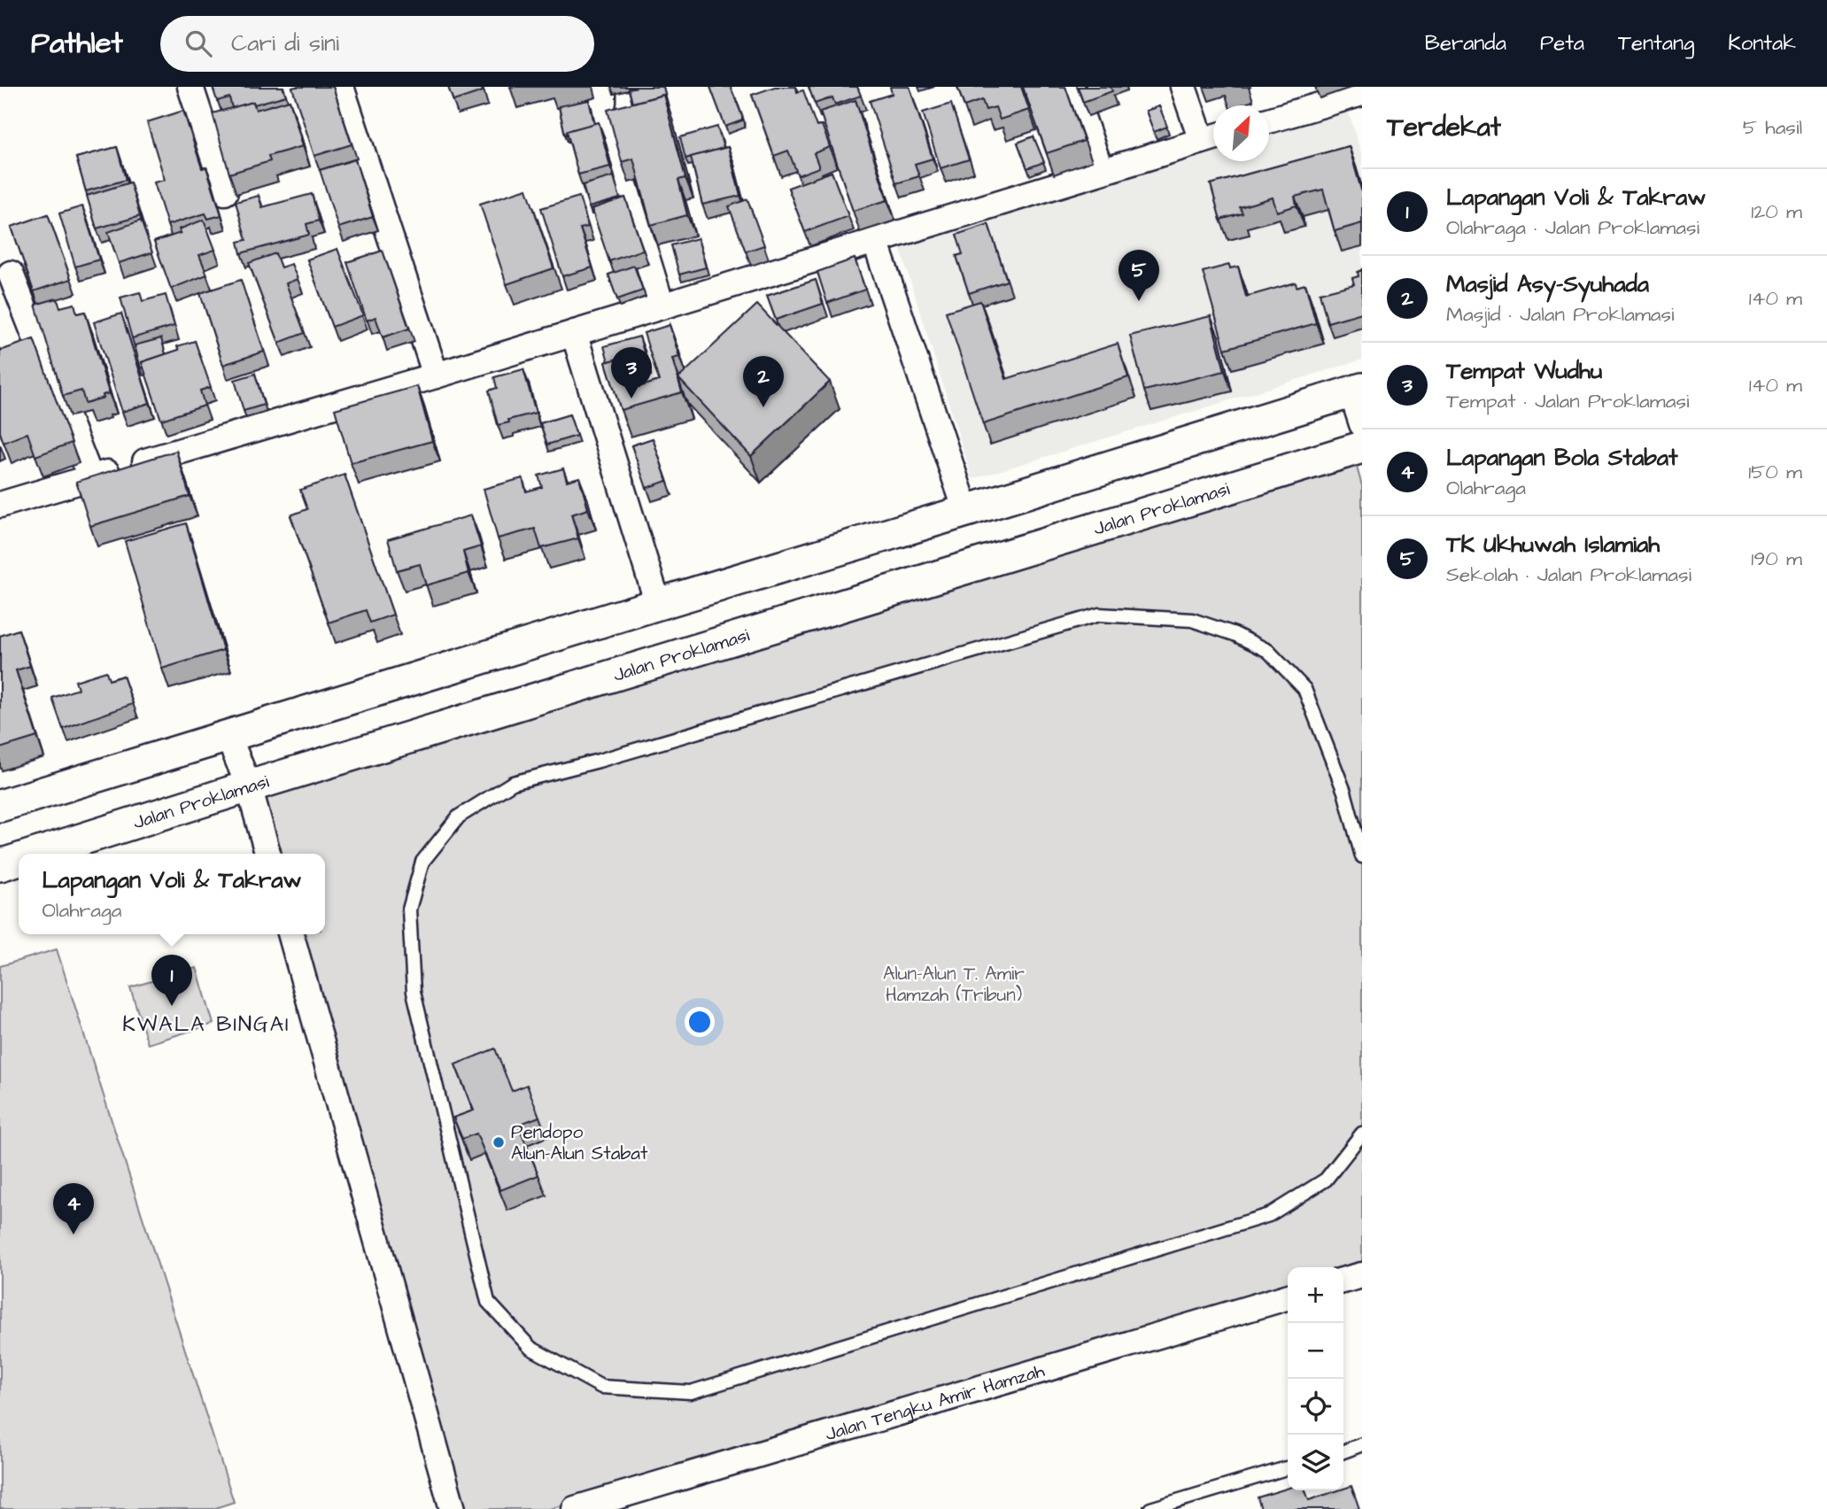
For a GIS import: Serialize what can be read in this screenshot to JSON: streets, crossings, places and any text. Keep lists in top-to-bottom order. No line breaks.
{"streets":{"street":["Jalan Proklamasi","Jalan Tengku Amir Hamzah"]},"districts":["KWALA BINGAI"],"parks":["Alun-Alun T. Amir Hamzah (Tribun)"],"places":["Pendopo Alun-Alun Stabat"],"north":"top right","page":{"header":"Pathlet","search":"Cari di sini","nav":["Beranda","Peta","Tentang","Kontak"],"heading":["Terdekat","5 hasil"],"list":[{"mark":"1","name":"Lapangan Voli & Takraw","note":"Olahraga · Jalan Proklamasi","value":"120 m"},{"mark":"2","name":"Masjid Asy-Syuhada","note":"Masjid · Jalan Proklamasi","value":"140 m"},{"mark":"3","name":"Tempat Wudhu","note":"Tempat · Jalan Proklamasi","value":"140 m"},{"mark":"4","name":"Lapangan Bola Stabat","note":"Olahraga","value":"150 m"},{"mark":"5","name":"TK Ukhuwah Islamiah","note":"Sekolah · Jalan Proklamasi","value":"190 m"}],"pins":["5","3","2","1","4"],"popup":["Lapangan Voli & Takraw","Olahraga"],"map_buttons":["+","−"]}}
